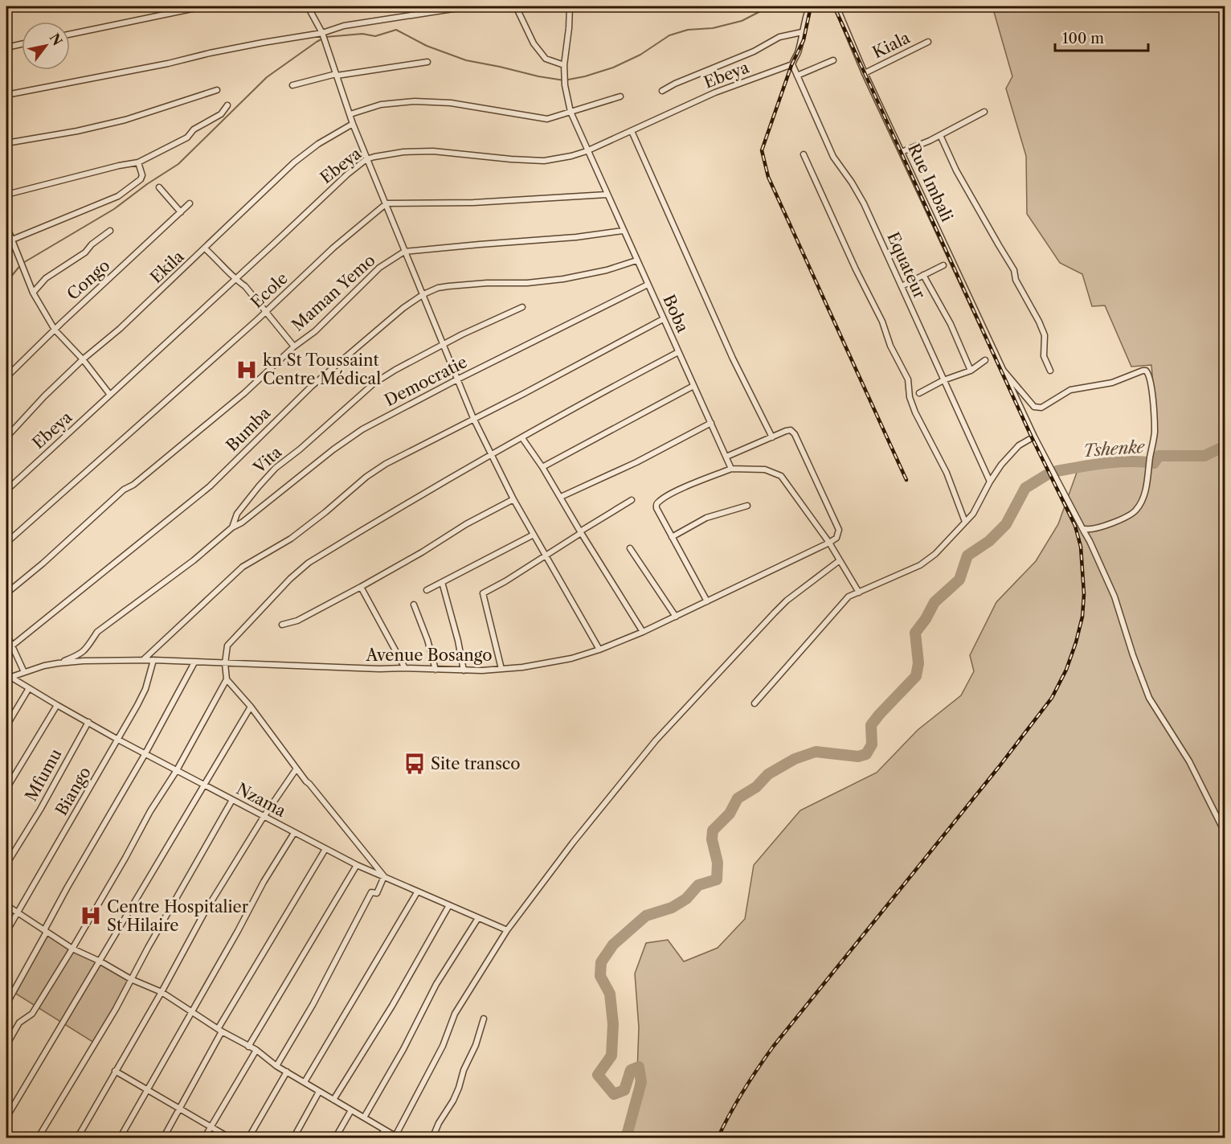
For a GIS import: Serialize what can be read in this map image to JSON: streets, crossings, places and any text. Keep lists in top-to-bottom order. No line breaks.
{"streets":{"street":["Kiala","Ebeya","Rue Imbali","Equateur","Ekila","Congo","Ecole","Maman Yemo","Boba","Democratie","Bumba","Vita","Avenue Bosango","Mfumu","Biango","Nzama"]},"crossings":[["Kiala","Rue Imbali"],["Ebeya","Equateur"],["Ebeya","Boba"],["Maman Yemo","Boba"],["Boba","Democratie"],["Boba","Bumba"],["Democratie","Vita"],["Vita","Avenue Bosango"],["Avenue Bosango","Biango"],["Avenue Bosango","Nzama"],["Mfumu","Nzama"],["Biango","Nzama"]],"water":["Tshenke"],"places":{"hospital":["kn St Toussaint Centre Médical","Centre Hospitalier St Hilaire"],"bus stop":["Site transco"]},"scale_bar":"100 m","north":"top right"}
